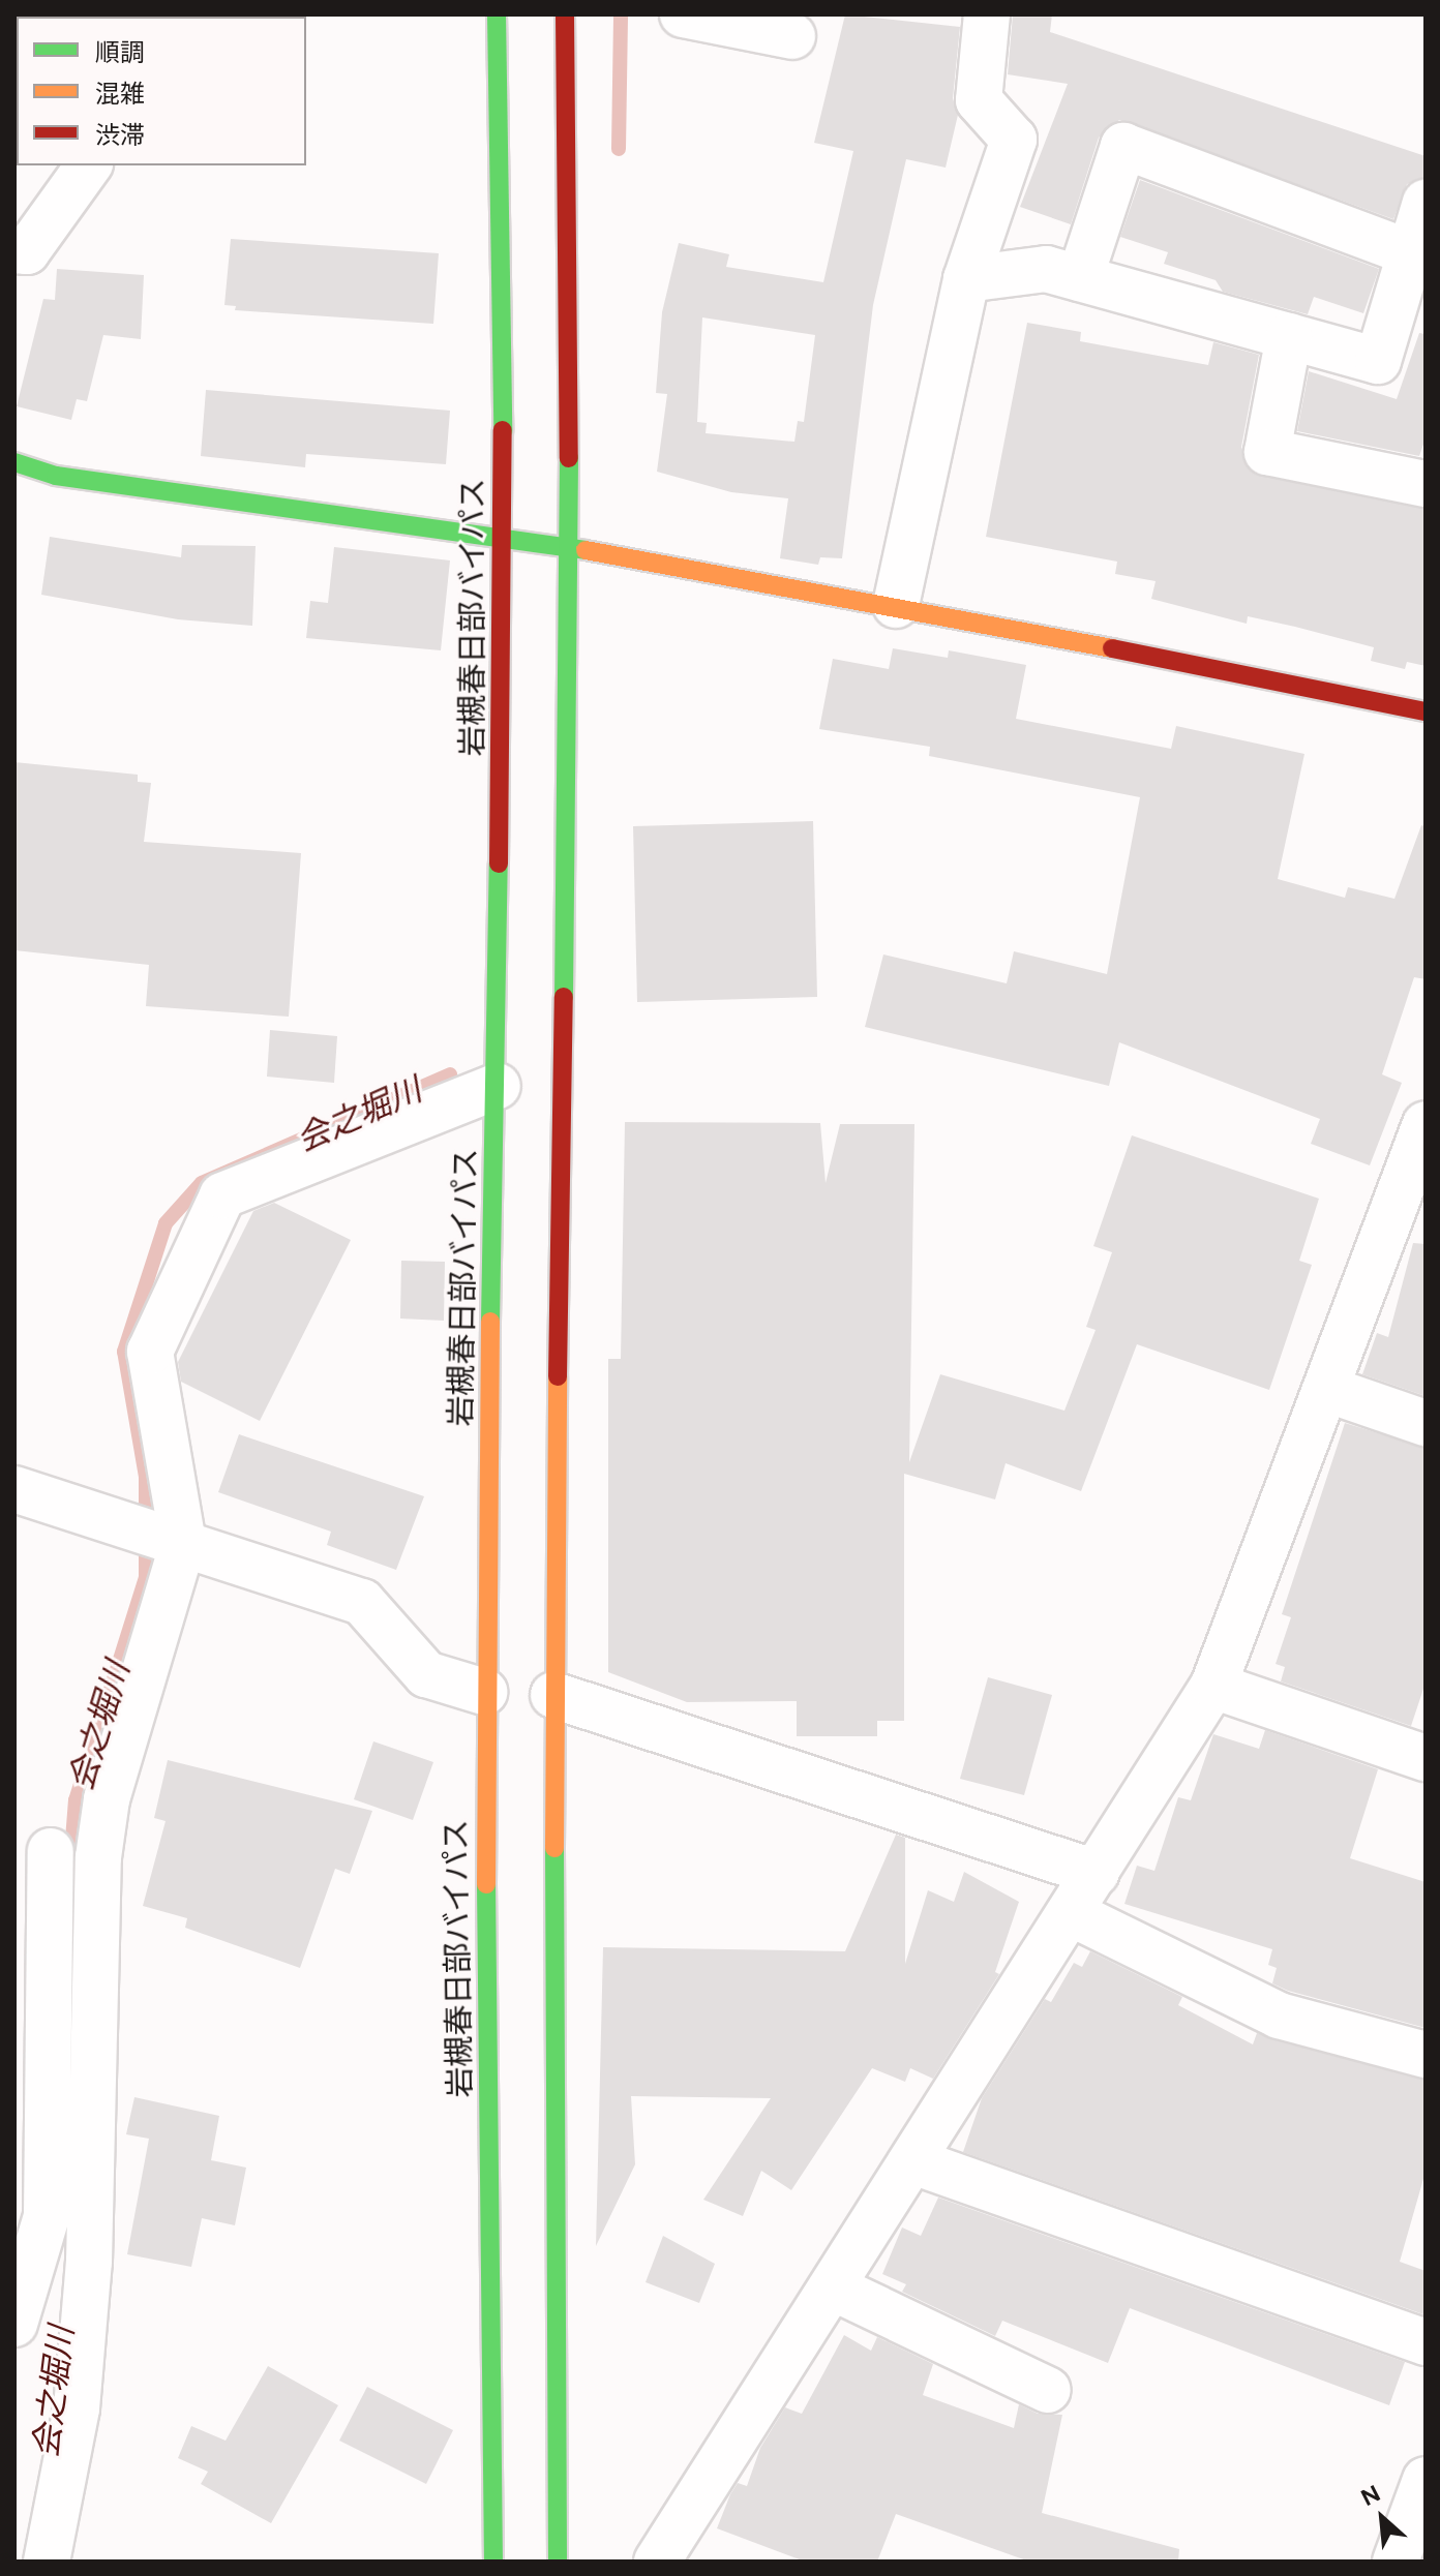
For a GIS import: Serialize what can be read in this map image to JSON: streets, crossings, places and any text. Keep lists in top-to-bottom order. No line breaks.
{"streets":{"main road":["岩槻春日部バイパス"]},"water":["会之堀川"],"legend":["順調","混雑","渋滞"],"north":"top left"}
